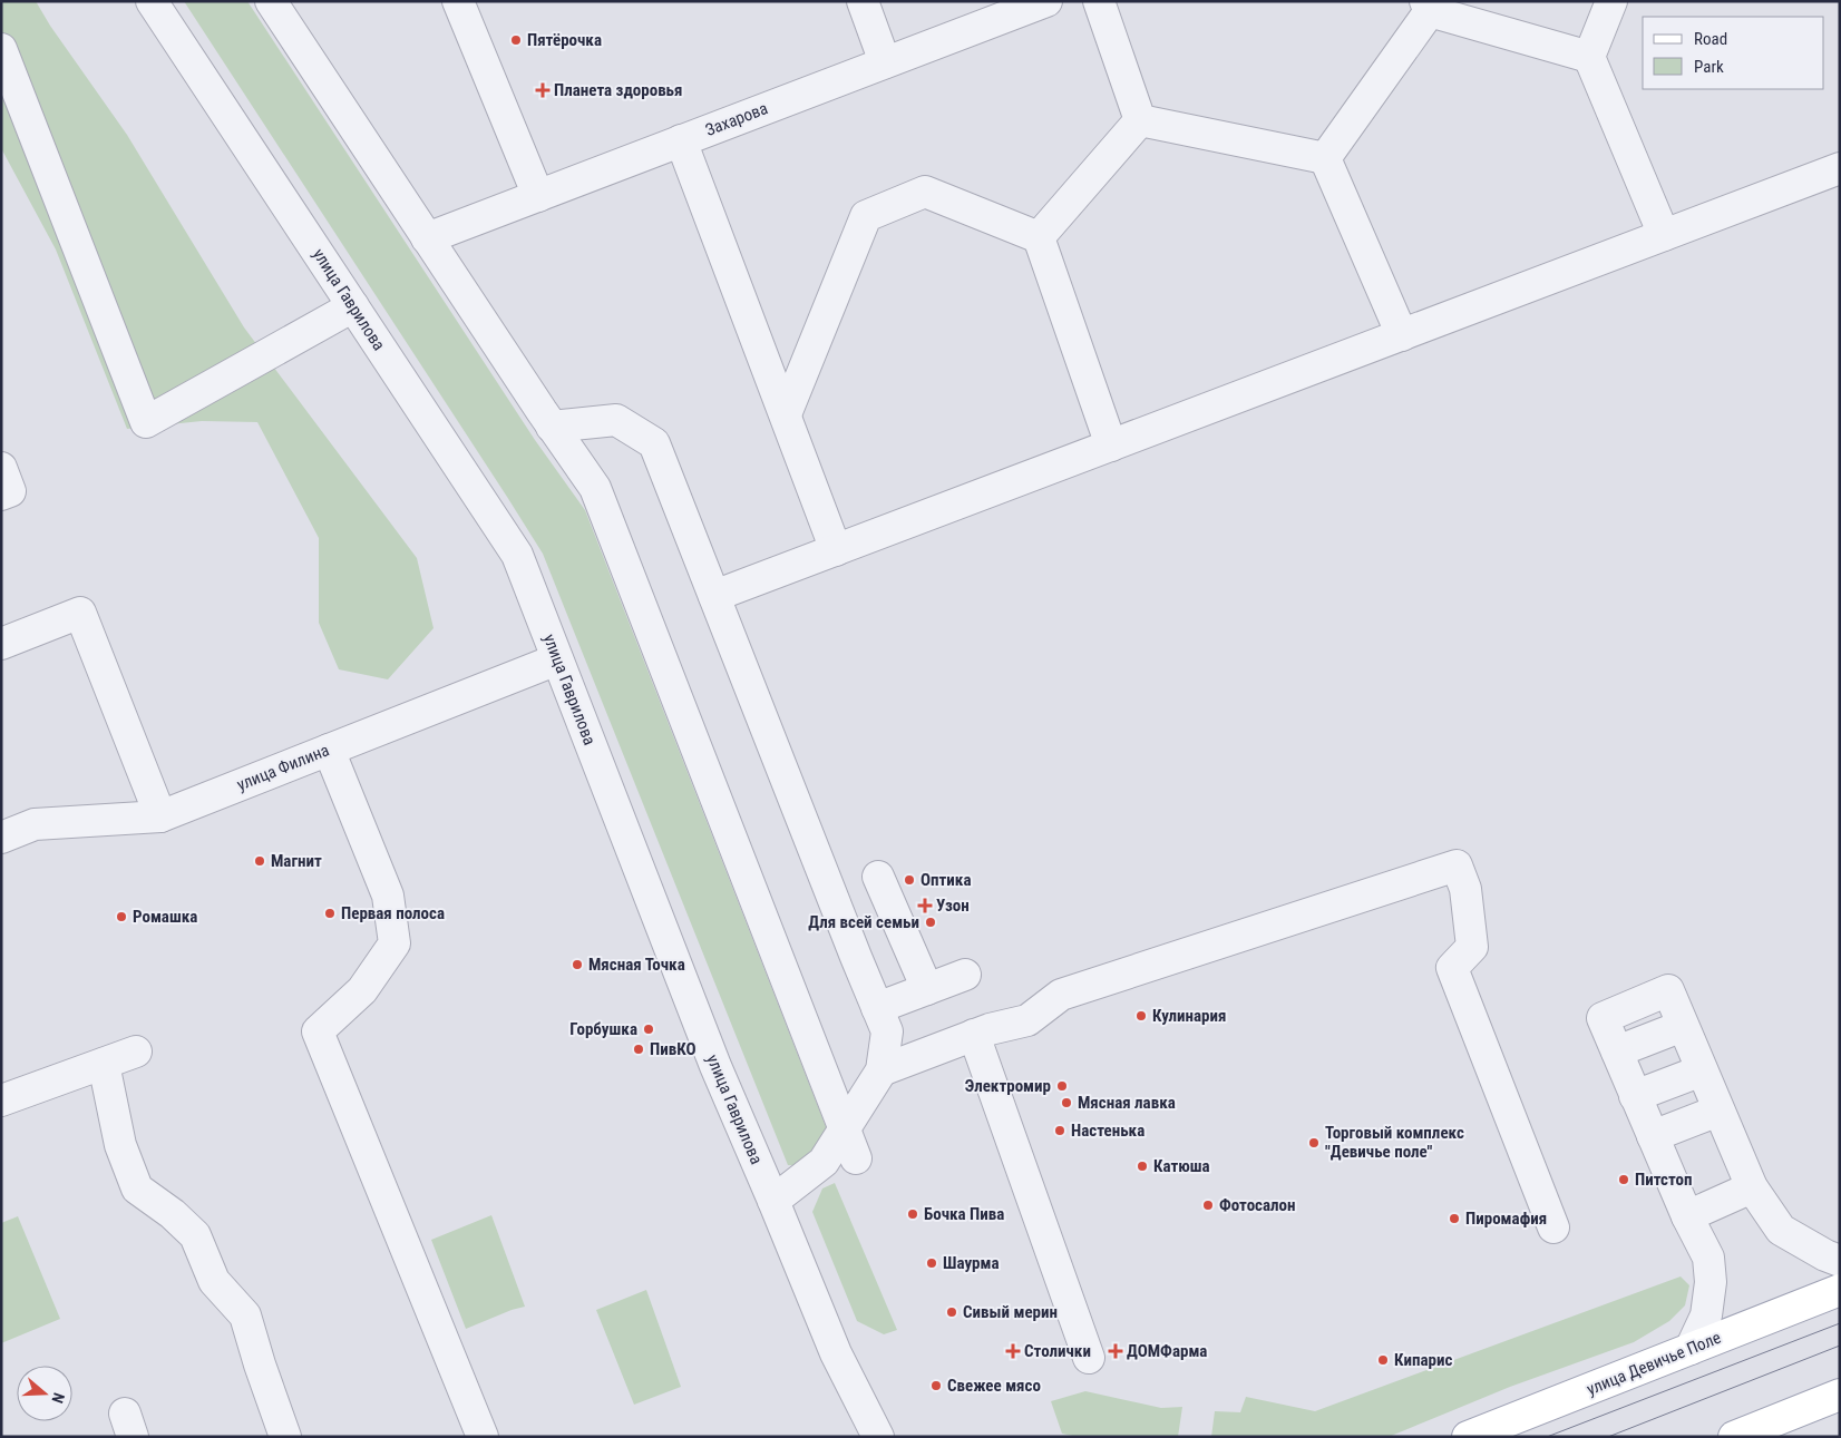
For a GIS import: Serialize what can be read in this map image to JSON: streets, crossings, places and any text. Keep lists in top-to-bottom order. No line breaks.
{"streets":{"main road":["улица Девичье Поле"],"street":["Захарова","улица Гаврилова","улица Филина"]},"crossings":[["улица Гаврилова","улица Филина"]],"places":{"other":["Пятёрочка","Магнит","Оптика","Первая полоса","Ромашка","Для всей семьи","Мясная Точка","Кулинария","Горбушка","ПивКО","Электромир","Мясная лавка","Настенька","Торговый комплекс \"Девичье поле\"","Катюша","Питстоп","Фотосалон","Бочка Пива","Пиромафия","Шаурма","Сивый мерин","Кипарис","Свежее мясо"],"health":["Планета здоровья","Узон","Столички","ДОМФарма"]},"legend":["Road","Park"],"north":"right"}
